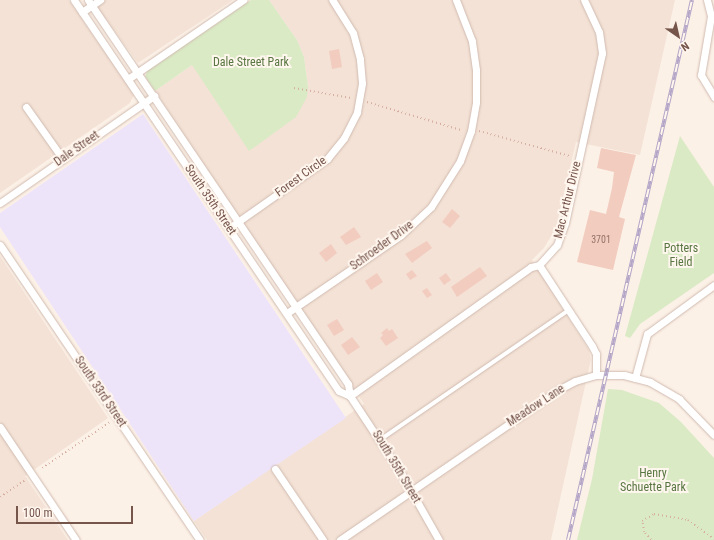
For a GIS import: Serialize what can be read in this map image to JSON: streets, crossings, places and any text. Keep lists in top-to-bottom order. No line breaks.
{"streets":{"street":["Dale Street","Forest Circle","South 35th Street","Mac Arthur Drive","Schroeder Drive","South 33rd Street","Meadow Lane"]},"crossings":[["Dale Street","South 35th Street"],["Forest Circle","South 35th Street"],["South 35th Street","Mac Arthur Drive"],["South 35th Street","Schroeder Drive"],["South 35th Street","Meadow Lane"]],"parks":["Dale Street Park","Potters Field","Henry Schuette Park"],"house_numbers":["3701"],"scale_bar":"100 m","north":"bottom right"}
